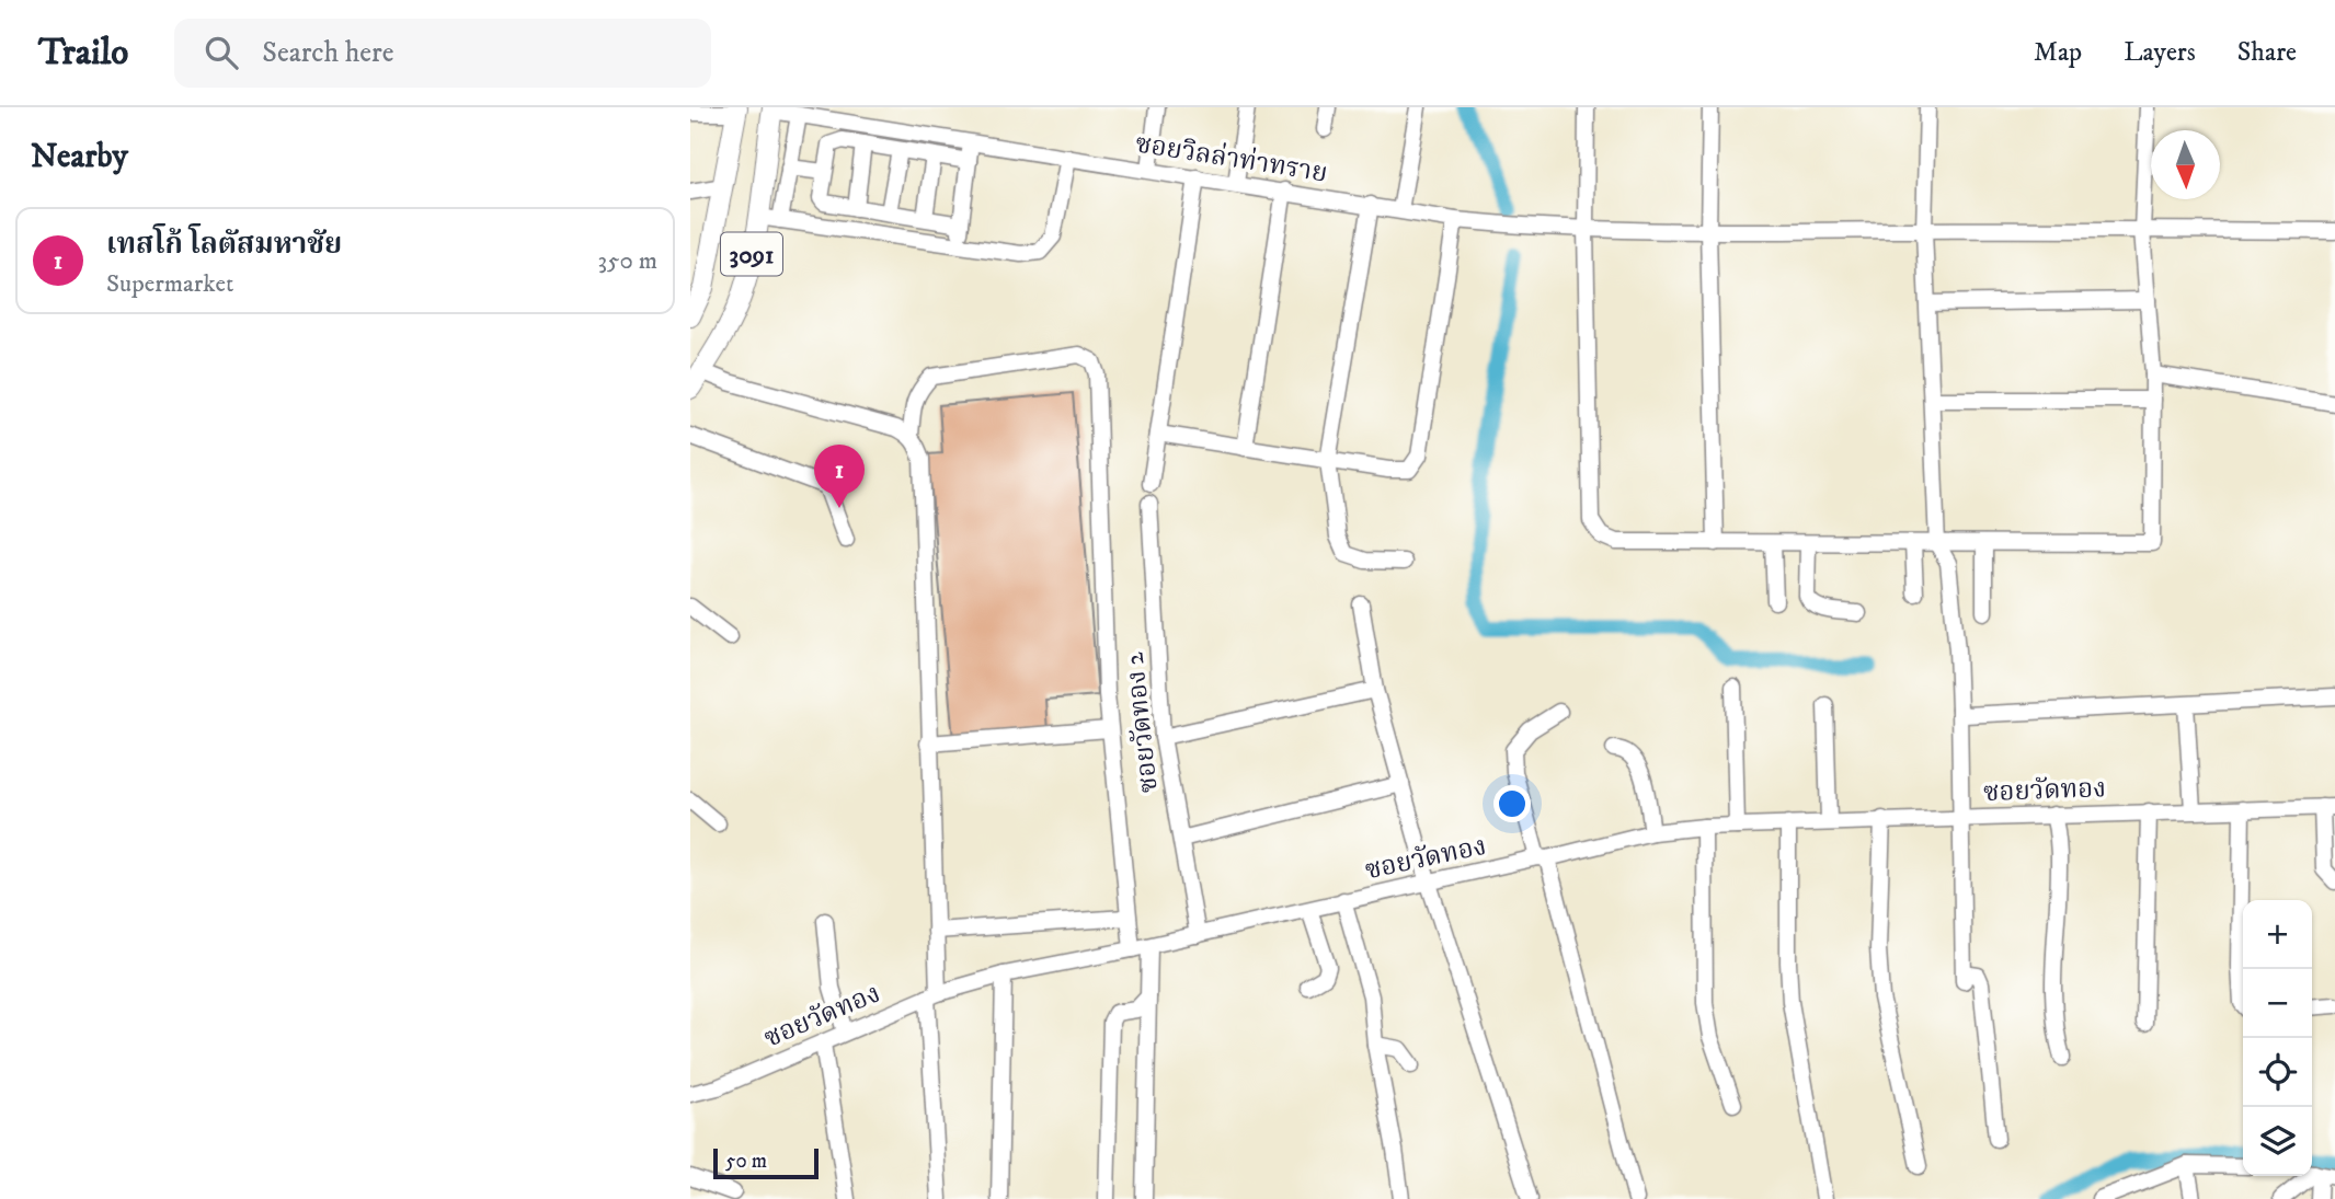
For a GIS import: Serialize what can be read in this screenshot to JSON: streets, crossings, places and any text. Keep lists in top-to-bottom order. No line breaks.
{"streets":{"main road":["3091"],"street":["ซอยวิลล่าท่าทราย","ซอยวัดทอง 2","ซอยวัดทอง"]},"crossings":[["ซอยวิลล่าท่าทราย","3091"],["ซอยวัดทอง 2","ซอยวัดทอง"]],"scale_bar":"50 m","north":"bottom","page":{"header":"Trailo","search":"Search here","nav":["Map","Layers","Share"],"heading":"Nearby","list":[{"mark":"1","name":"เทสโก้ โลตัสมหาชัย","note":"Supermarket","value":"350 m"}],"pins":"1","map_buttons":["+","−"],"scale":"50 m"}}
